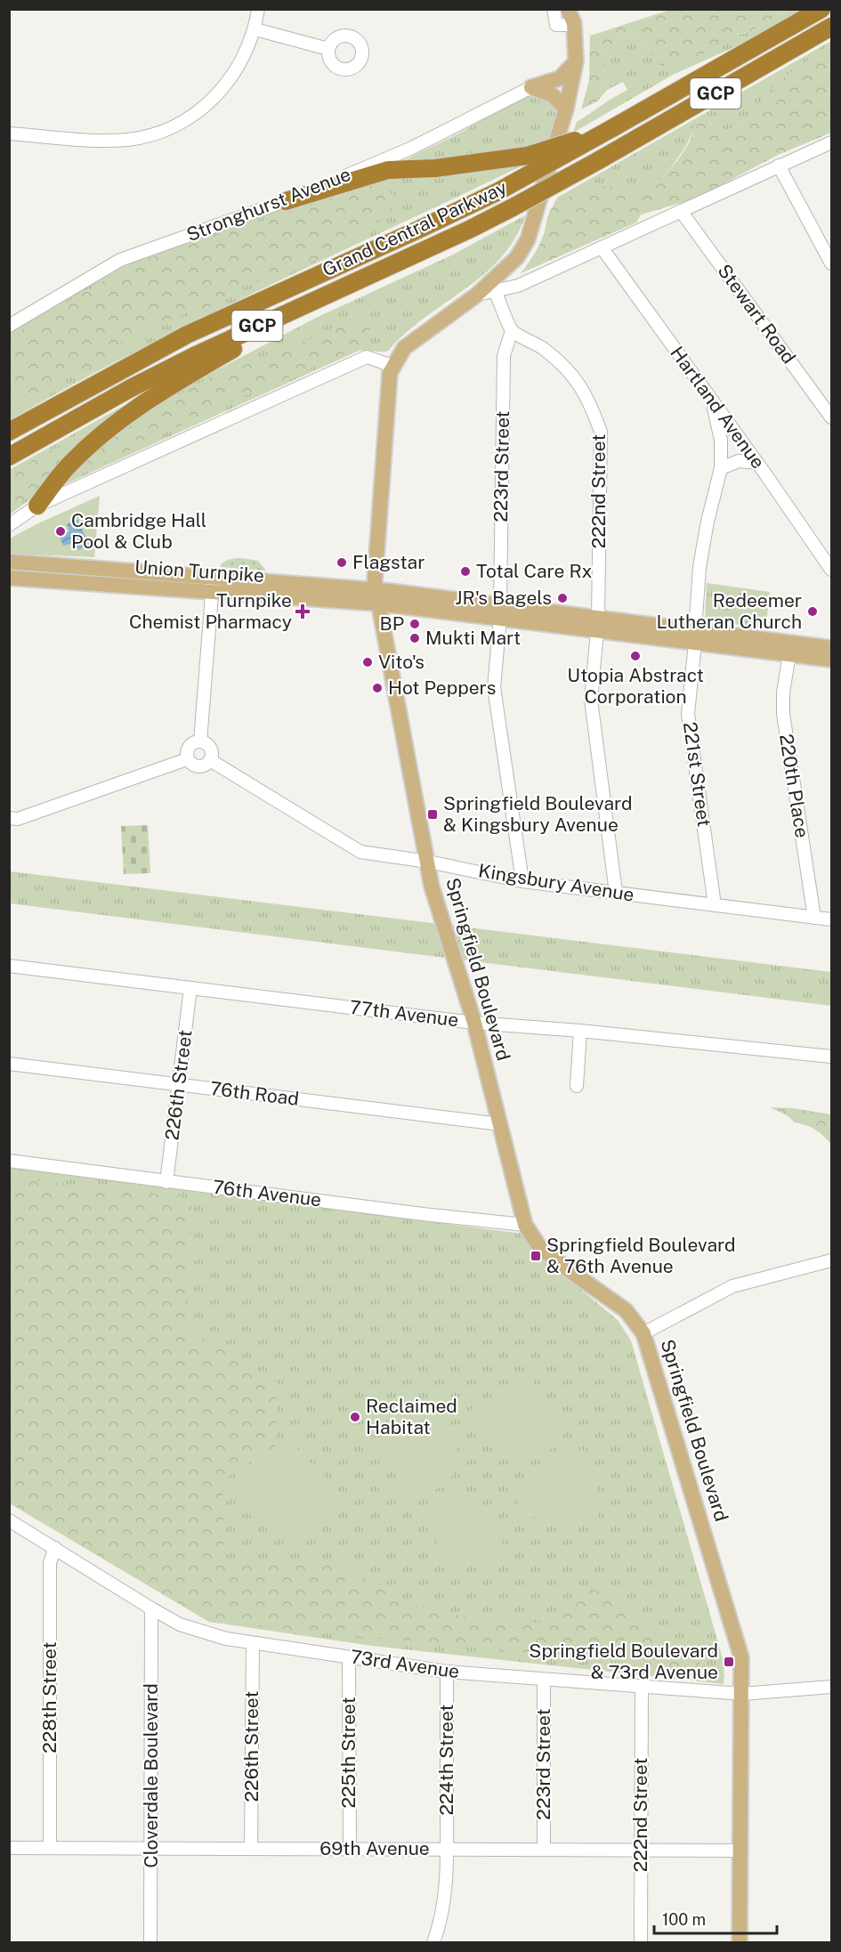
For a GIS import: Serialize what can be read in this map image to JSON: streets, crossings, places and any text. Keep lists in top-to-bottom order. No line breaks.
{"streets":{"highway":["GCP","Grand Central Parkway"],"main road":["Union Turnpike","Springfield Boulevard"],"street":["Stronghurst Avenue","Stewart Road","Hartland Avenue","223rd Street","222nd Street","221st Street","220th Place","Kingsbury Avenue","77th Avenue","226th Street","76th Road","76th Avenue","73rd Avenue","228th Street","225th Street","224th Street","Cloverdale Boulevard","69th Avenue"]},"crossings":[["Hartland Avenue","221st Street"],["223rd Street","222nd Street"],["223rd Street","Union Turnpike"],["223rd Street","Kingsbury Avenue"],["223rd Street","73rd Avenue"],["223rd Street","69th Avenue"],["222nd Street","Union Turnpike"],["222nd Street","Kingsbury Avenue"],["222nd Street","73rd Avenue"],["222nd Street","69th Avenue"],["Union Turnpike","221st Street"],["Union Turnpike","220th Place"],["Union Turnpike","Springfield Boulevard"],["221st Street","Kingsbury Avenue"],["220th Place","Kingsbury Avenue"],["Kingsbury Avenue","Springfield Boulevard"],["Springfield Boulevard","77th Avenue"],["Springfield Boulevard","76th Road"],["Springfield Boulevard","76th Avenue"],["Springfield Boulevard","73rd Avenue"],["Springfield Boulevard","69th Avenue"],["77th Avenue","226th Street"],["226th Street","76th Road"],["226th Street","76th Avenue"],["226th Street","73rd Avenue"],["226th Street","69th Avenue"],["73rd Avenue","228th Street"],["73rd Avenue","225th Street"],["73rd Avenue","224th Street"],["73rd Avenue","Cloverdale Boulevard"],["228th Street","69th Avenue"],["225th Street","69th Avenue"],["224th Street","69th Avenue"],["Cloverdale Boulevard","69th Avenue"]],"places":{"other":["Cambridge Hall Pool & Club","Flagstar","Total Care Rx","JR's Bagels","Redeemer Lutheran Church","BP","Mukti Mart","Utopia Abstract Corporation","Vito's","Hot Peppers","Reclaimed Habitat"],"health":["Turnpike Chemist Pharmacy"],"transit":["Springfield Boulevard & Kingsbury Avenue","Springfield Boulevard & 76th Avenue","Springfield Boulevard & 73rd Avenue"]},"scale_bar":"100 m"}
